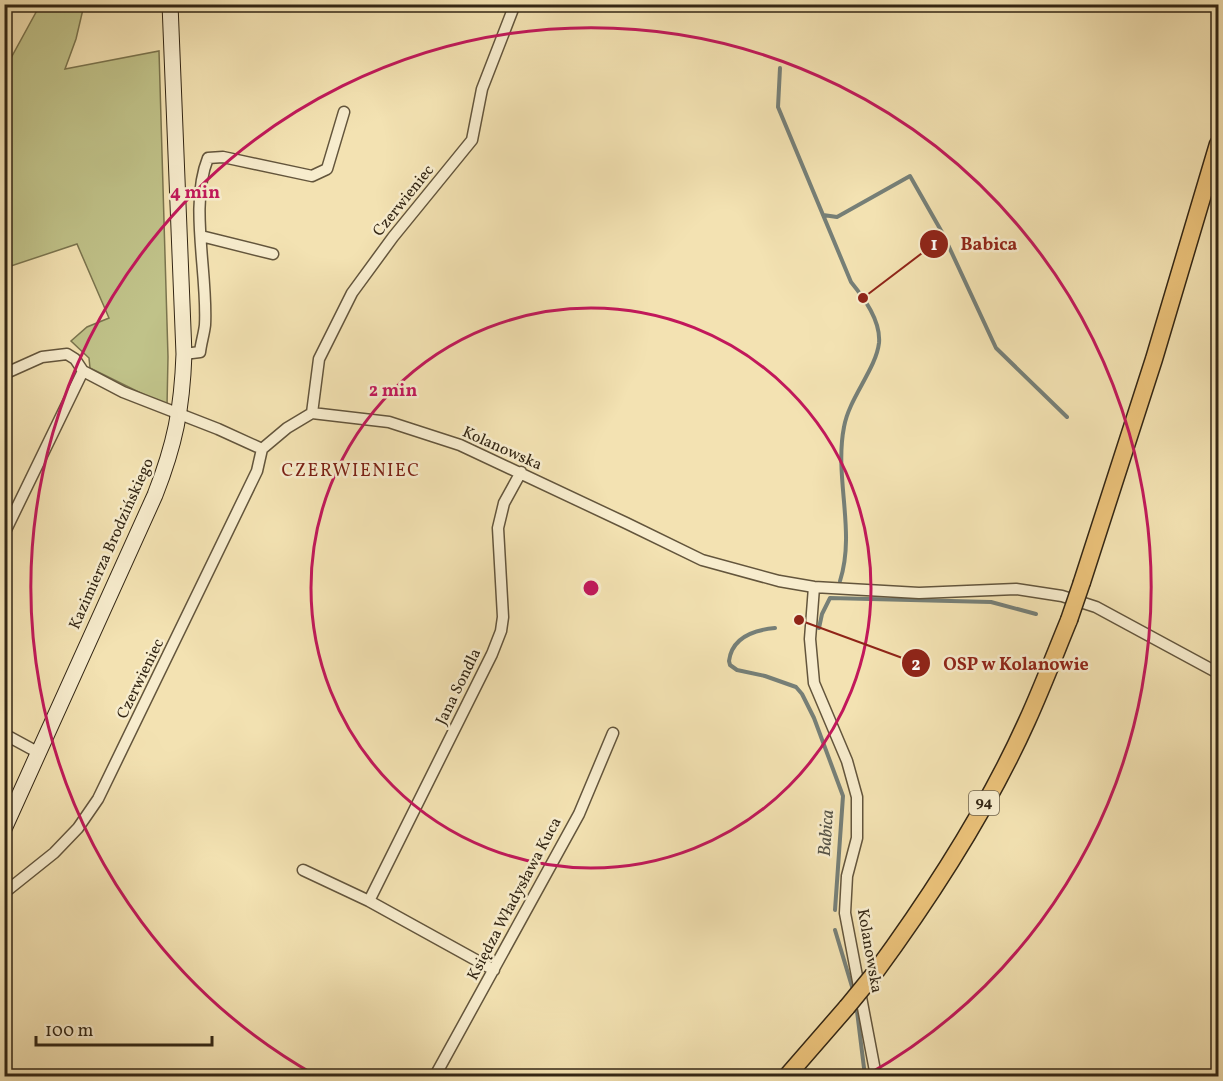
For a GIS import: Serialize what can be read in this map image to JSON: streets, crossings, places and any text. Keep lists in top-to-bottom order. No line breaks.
{"streets":{"main road":["Kazimierza Brodzińskiego","94"],"street":["Czerwieniec","Kolanowska","Jana Sondla","Księdza Władysława Kuca"]},"crossings":[["Czerwieniec","Kolanowska"],["Kolanowska","Jana Sondla"]],"districts":["CZERWIENIEC"],"water":["Babica"],"places":["Babica","OSP w Kolanowie"],"scale_bar":"100 m","rings":["4 min","2 min"]}
